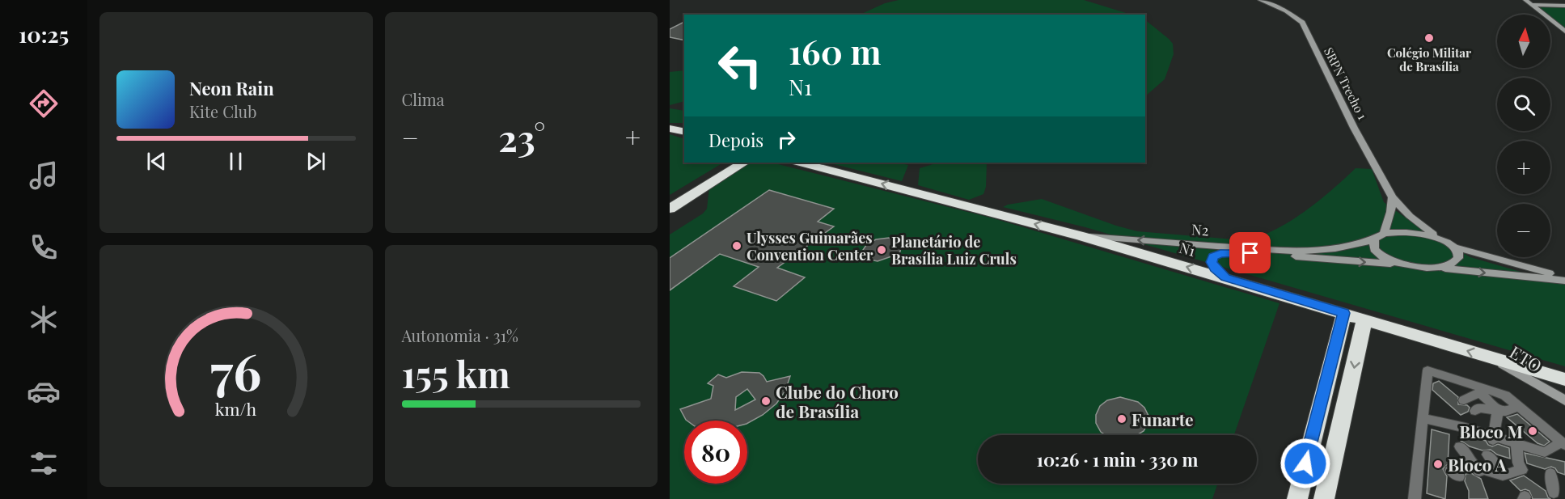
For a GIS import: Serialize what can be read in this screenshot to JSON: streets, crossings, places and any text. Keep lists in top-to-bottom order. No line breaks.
{"streets":{"highway":["N1"],"main road":["SRPN Trecho 1","N2","ETO"]},"crossings":[["N2","N1"],["N1","ETO"]],"one_way":["N1"],"places":["Colégio Militar de Brasília","Ulysses Guimarães Convention Center","Planetário de Brasília Luiz Cruls","Clube do Choro de Brasília","Funarte","Bloco M","Bloco A"],"north":"top","page":{"tabs":"10:25","tile":["Clima",["Autonomia · 31%","155 km"]],"map_buttons":["+","−"],"turn":["160 m","N1"],"song":["Neon Rain","Kite Club"],"then":"Depois","heat":["−","23°","+"],"limit":"80","trip":"10:26 · 1 min · 330 m","gauge":["76","km/h"]}}
